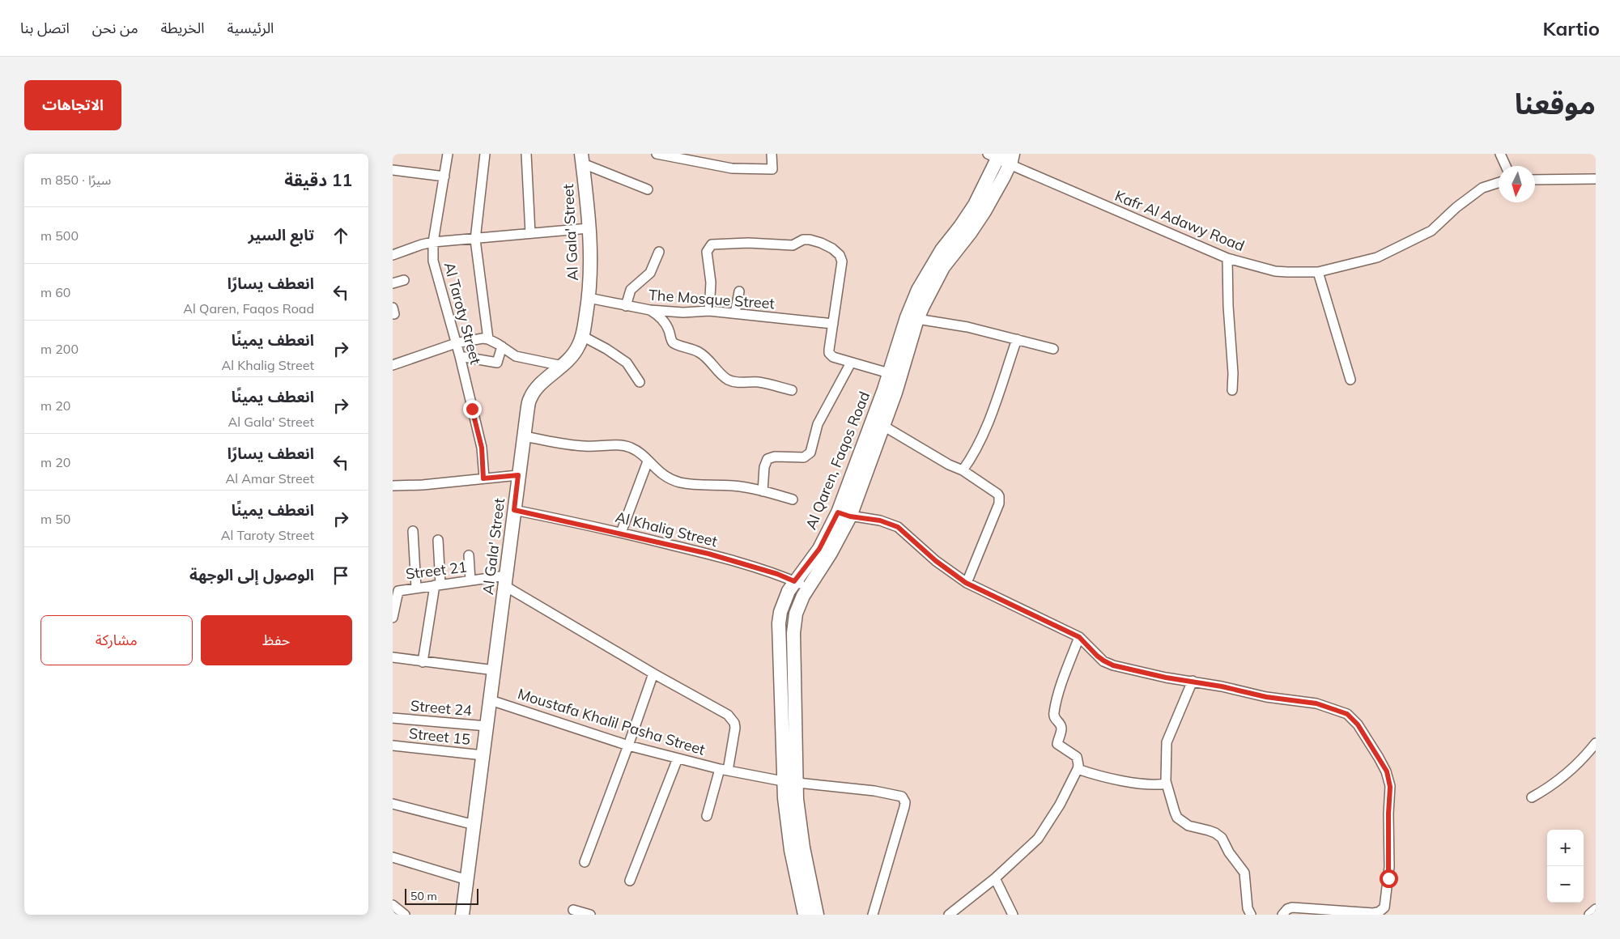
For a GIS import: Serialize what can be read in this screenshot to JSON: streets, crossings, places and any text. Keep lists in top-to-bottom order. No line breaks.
{"streets":{"main road":["Al Gala' Street","Al Qaren, Faqos Road"],"street":["Kafr Al Adawy Road","The Mosque Street","Al Taroty Street","Al Khalig Street","Street 21","Street 24","Moustafa Khalil Pasha Street","Street 15"]},"crossings":[["Kafr Al Adawy Road","Al Qaren, Faqos Road"],["Al Gala' Street","The Mosque Street"],["Al Gala' Street","Al Khalig Street"],["Al Gala' Street","Street 21"],["Al Gala' Street","Street 24"],["Al Gala' Street","Moustafa Khalil Pasha Street"],["Al Gala' Street","Street 15"],["Al Qaren, Faqos Road","Al Khalig Street"],["Al Qaren, Faqos Road","Moustafa Khalil Pasha Street"]],"scale_bar":"50 m","north":"bottom","page":{"header":"Kartio","nav":["الرئيسية","الخريطة","من نحن","اتصل بنا"],"title":"موقعنا","buttons":["الاتجاهات",["حفظ","مشاركة"]],"heading":["11 دقيقة","سيرًا · 850 m"],"list":[["تابع السير","500 m"],["انعطف يسارًا","Al Qaren, Faqos Road","60 m"],["انعطف يمينًا","Al Khalig Street","200 m"],["انعطف يمينًا","Al Gala' Street","20 m"],["انعطف يسارًا","Al Amar Street","20 m"],["انعطف يمينًا","Al Taroty Street","50 m"],"الوصول إلى الوجهة"],"map_buttons":["+","−"],"scale":"50 m"}}
